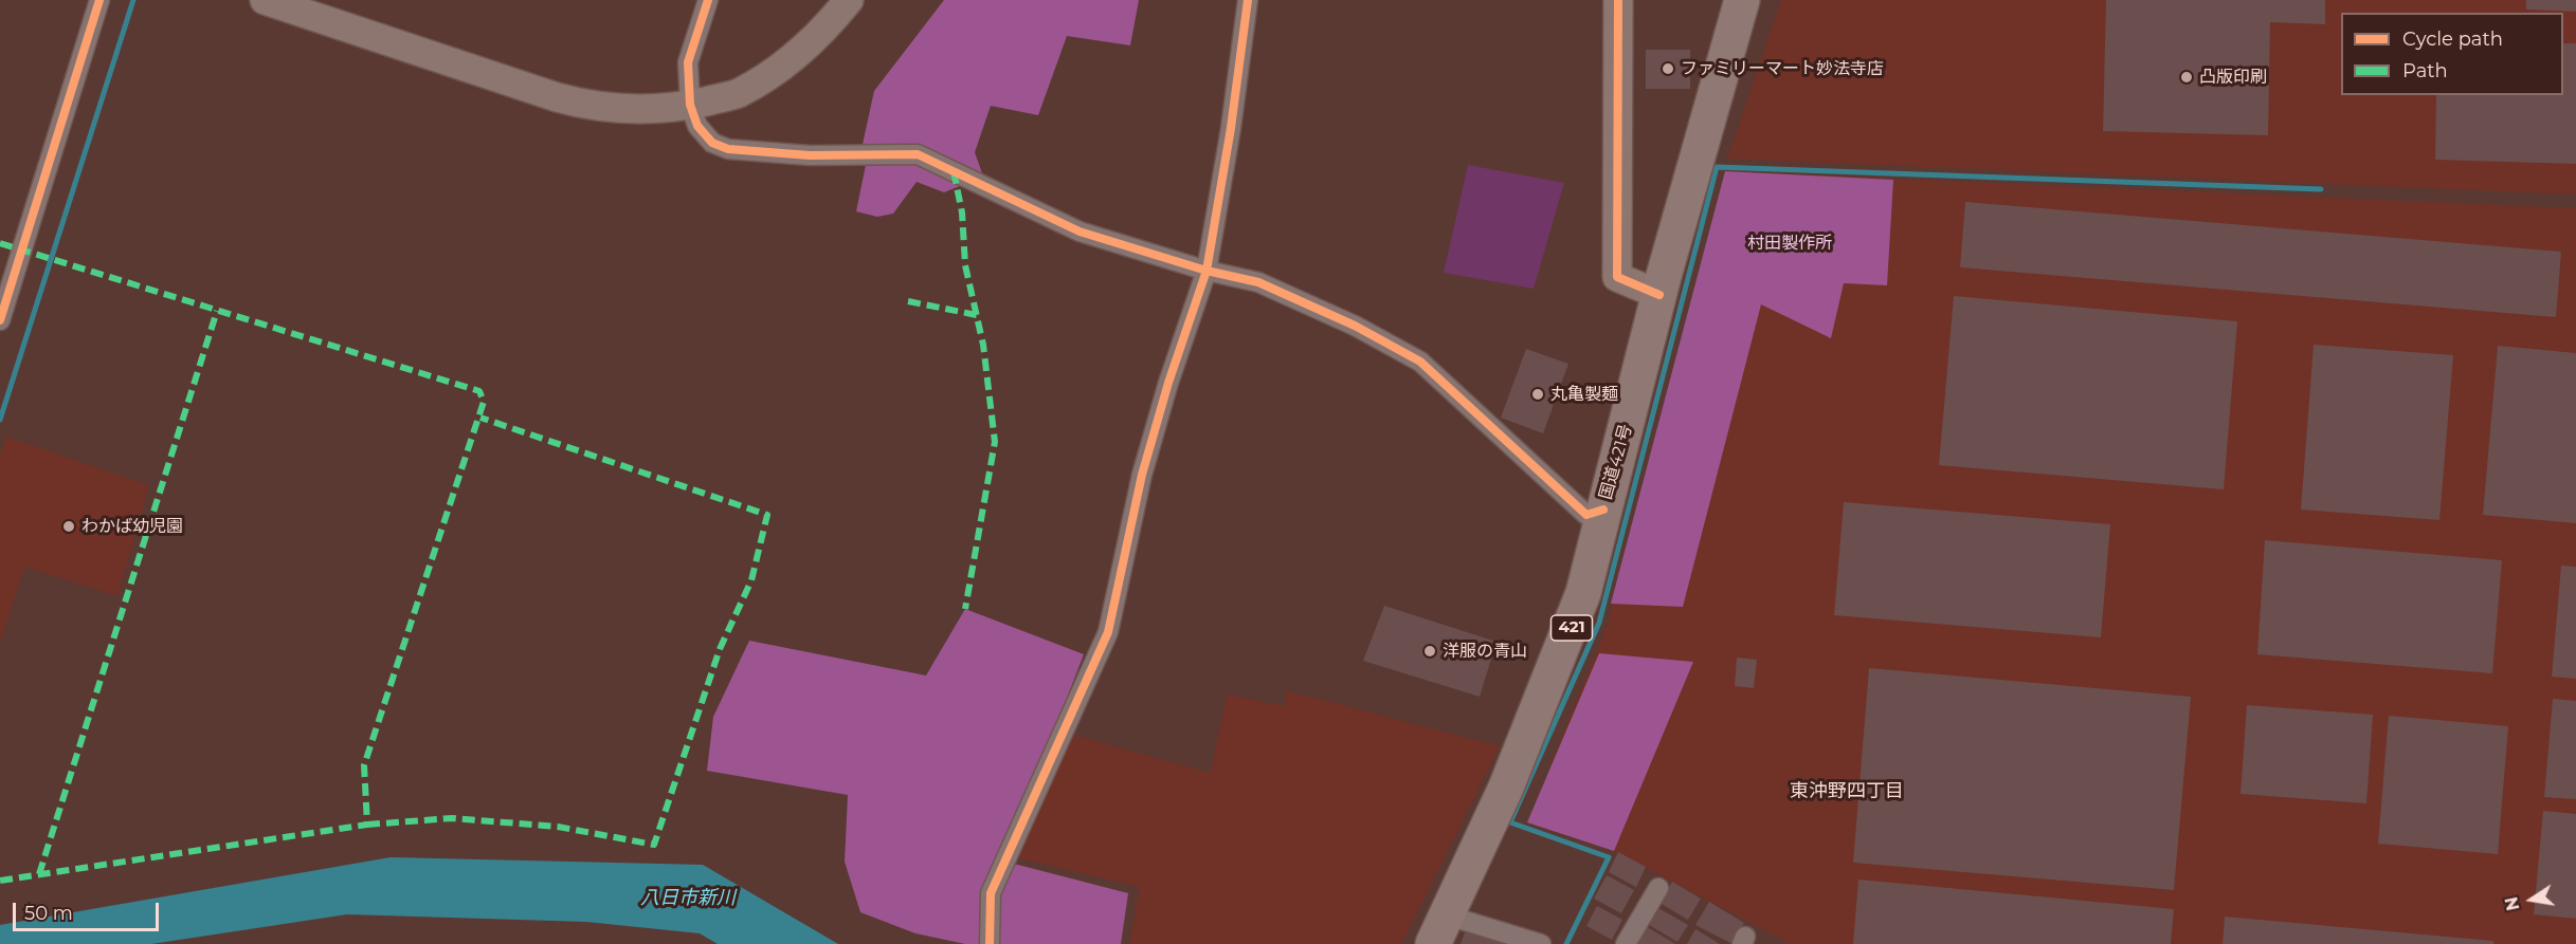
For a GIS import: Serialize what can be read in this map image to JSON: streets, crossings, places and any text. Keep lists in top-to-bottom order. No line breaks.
{"streets":{"highway":["国道421号","421"]},"districts":["東沖野四丁目"],"water":["八日市新川"],"parks":["村田製作所"],"places":["ファミリーマート妙法寺店","凸版印刷","丸亀製麺","わかば幼児園","洋服の青山"],"legend":["Cycle path","Path"],"scale_bar":"50 m","north":"left"}
